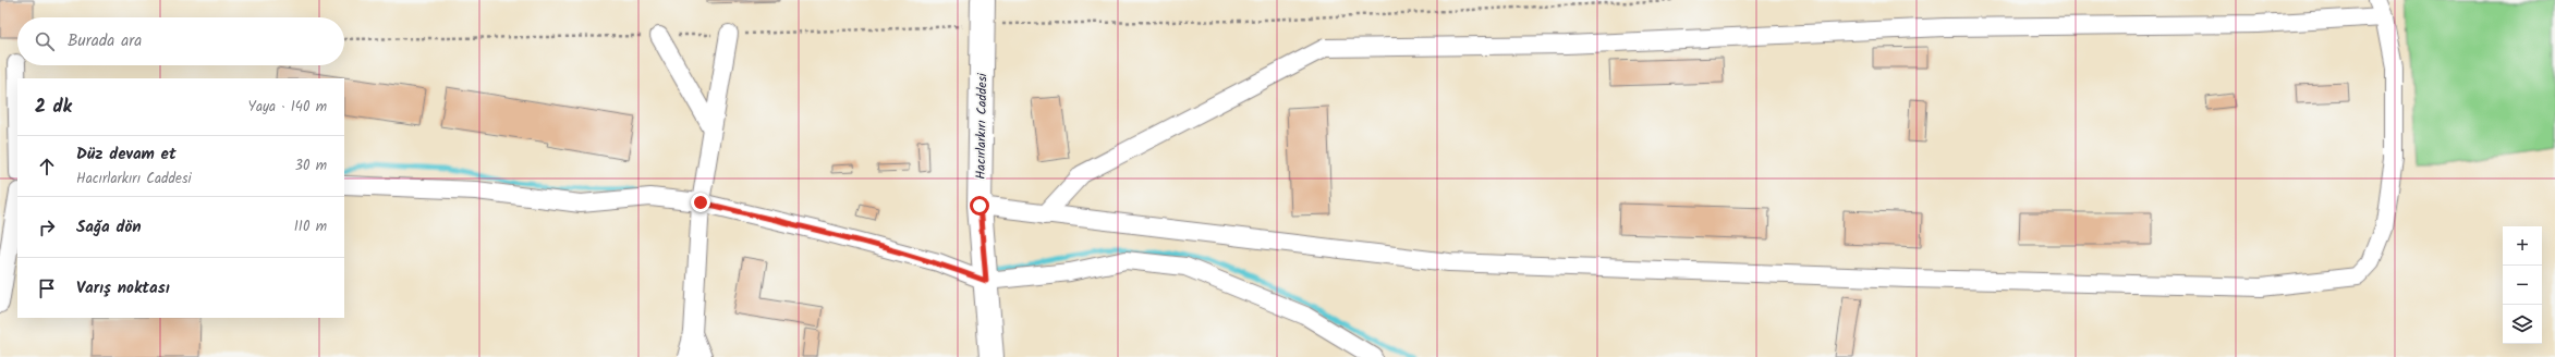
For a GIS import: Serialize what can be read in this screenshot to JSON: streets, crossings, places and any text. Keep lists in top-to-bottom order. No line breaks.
{"streets":{"street":["Hacırlarkırı Caddesi"]},"page":{"search":"Burada ara","heading":["2 dk","Yaya · 140 m"],"list":[["Düz devam et","Hacırlarkırı Caddesi","30 m"],["Sağa dön","110 m"],"Varış noktası"],"map_buttons":["+","−"]}}
